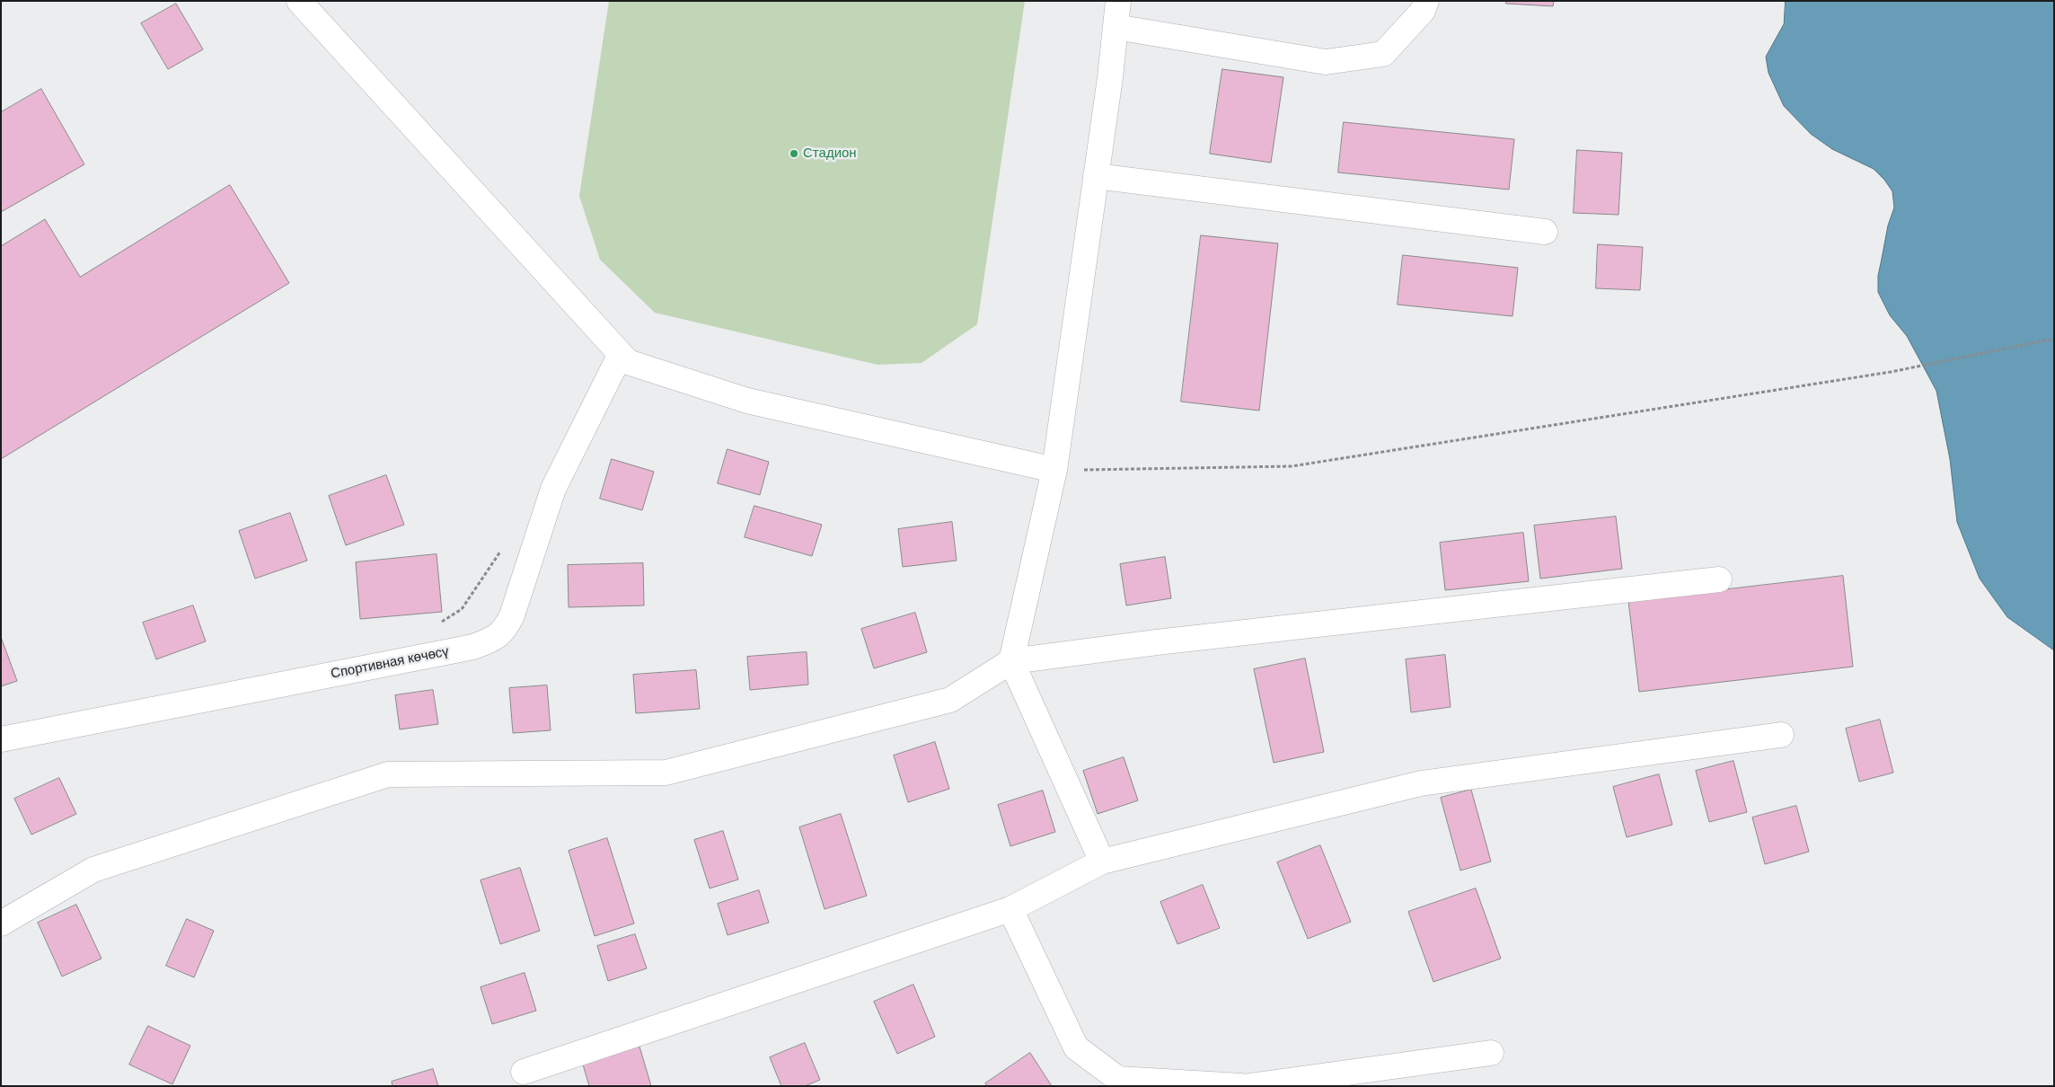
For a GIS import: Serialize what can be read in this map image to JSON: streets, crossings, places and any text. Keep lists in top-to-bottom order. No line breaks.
{"streets":{"street":["Спортивная көчөсү"]},"places":["Стадион"]}
